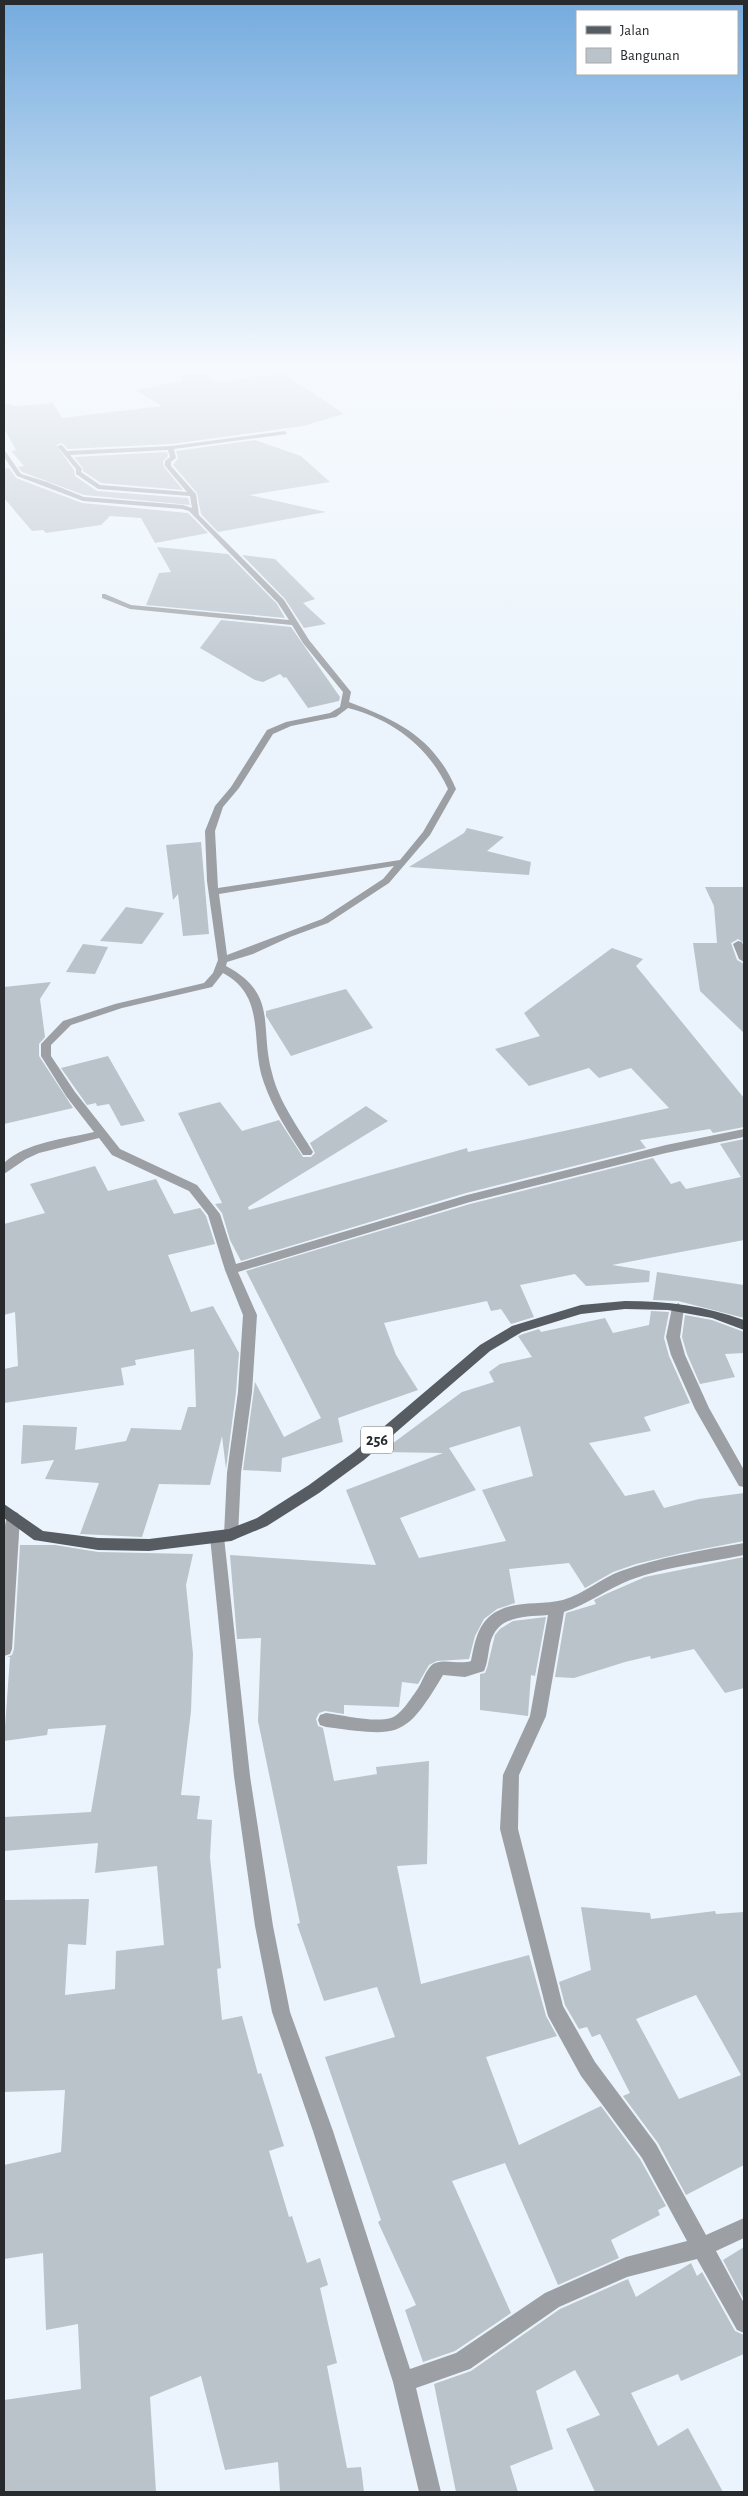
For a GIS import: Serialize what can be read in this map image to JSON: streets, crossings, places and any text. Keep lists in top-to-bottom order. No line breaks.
{"streets":{"main road":["256"]},"legend":["Jalan","Bangunan"]}
